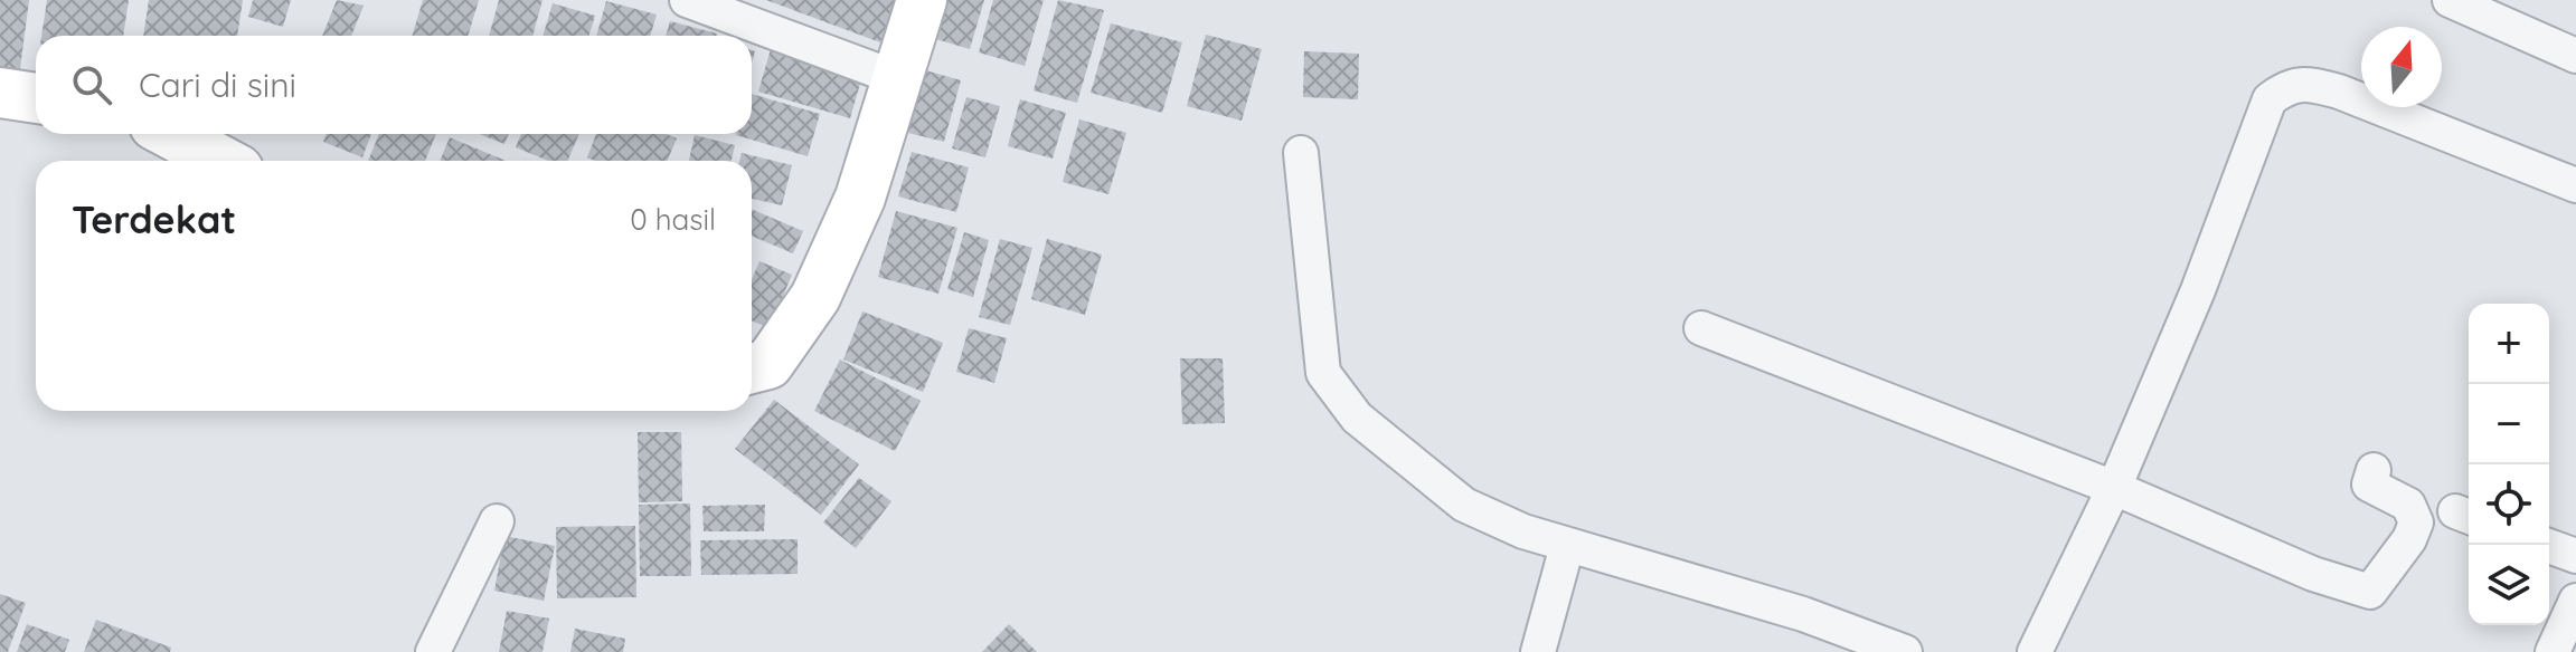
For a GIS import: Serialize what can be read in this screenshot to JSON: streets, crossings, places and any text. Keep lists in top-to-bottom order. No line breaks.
{"north":"top","page":{"search":"Cari di sini","heading":["Terdekat","0 hasil"],"map_buttons":["+","−"]}}
